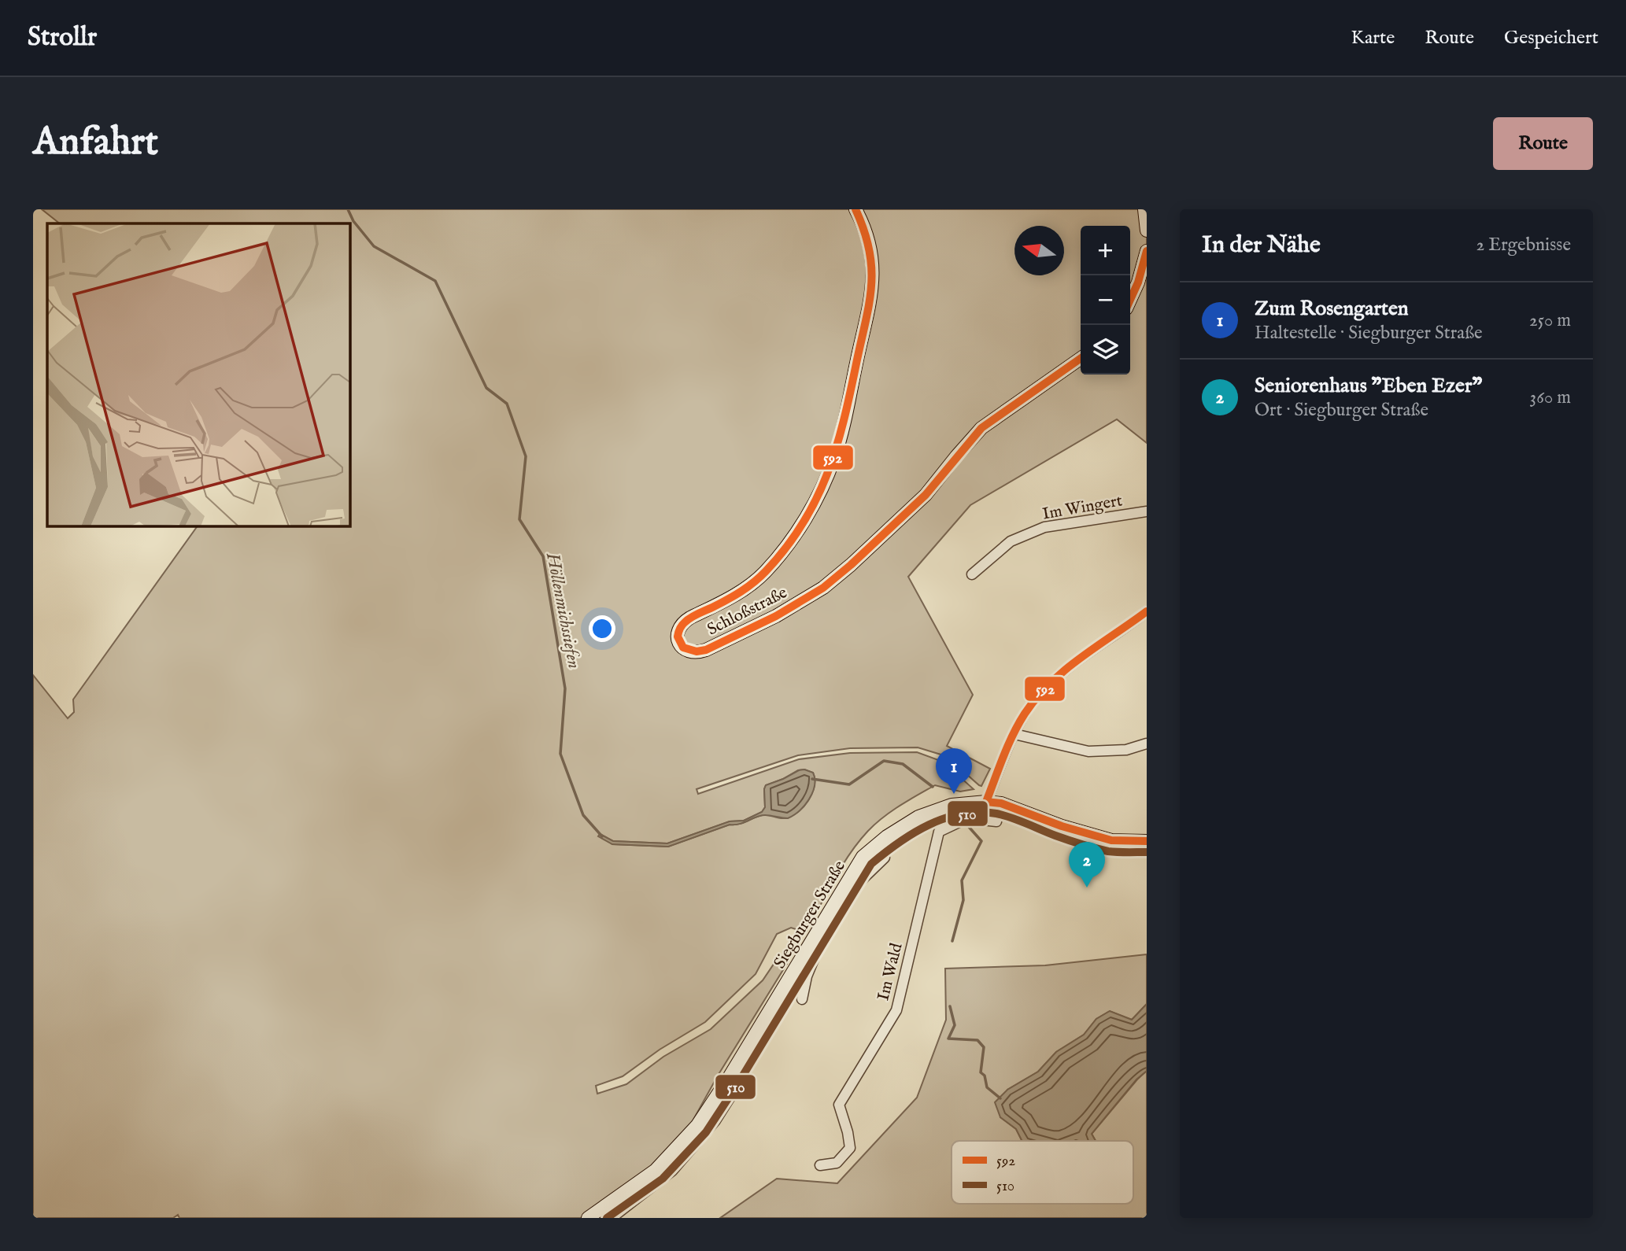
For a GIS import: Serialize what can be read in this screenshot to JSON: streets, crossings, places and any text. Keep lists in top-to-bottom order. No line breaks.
{"streets":{"main road":["Schloßstraße","Siegburger Straße"],"street":["Im Wingert","Im Wald"]},"crossings":[["Siegburger Straße","Im Wald"]],"water":["Höllenmichssiefen"],"lines":["transit line 592","transit line 510"],"legend":["592","510"],"north":"left","page":{"header":"Strollr","nav":["Karte","Route","Gespeichert"],"buttons":"Route","title":"Anfahrt","heading":["In der Nähe","2 Ergebnisse"],"map_buttons":["+","−"],"list":[{"mark":"1","name":"Zum Rosengarten","note":"Haltestelle · Siegburger Straße","value":"250 m"},{"mark":"2","name":"Seniorenhaus \"Eben Ezer\"","note":"Ort · Siegburger Straße","value":"360 m"}],"pins":["1","2"]}}
